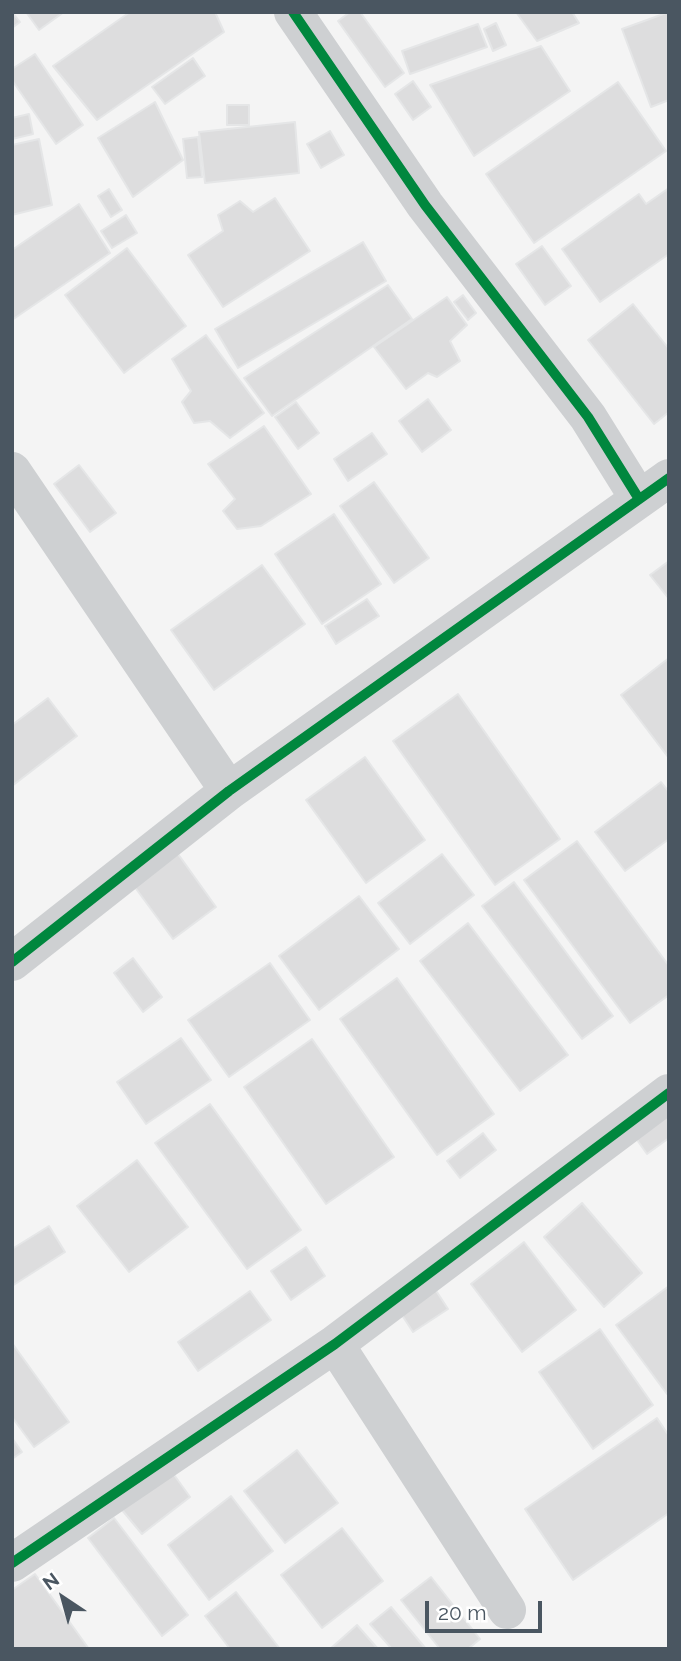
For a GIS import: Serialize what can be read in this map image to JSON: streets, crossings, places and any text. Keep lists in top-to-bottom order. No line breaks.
{"scale_bar":"20 m","north":"top left"}
